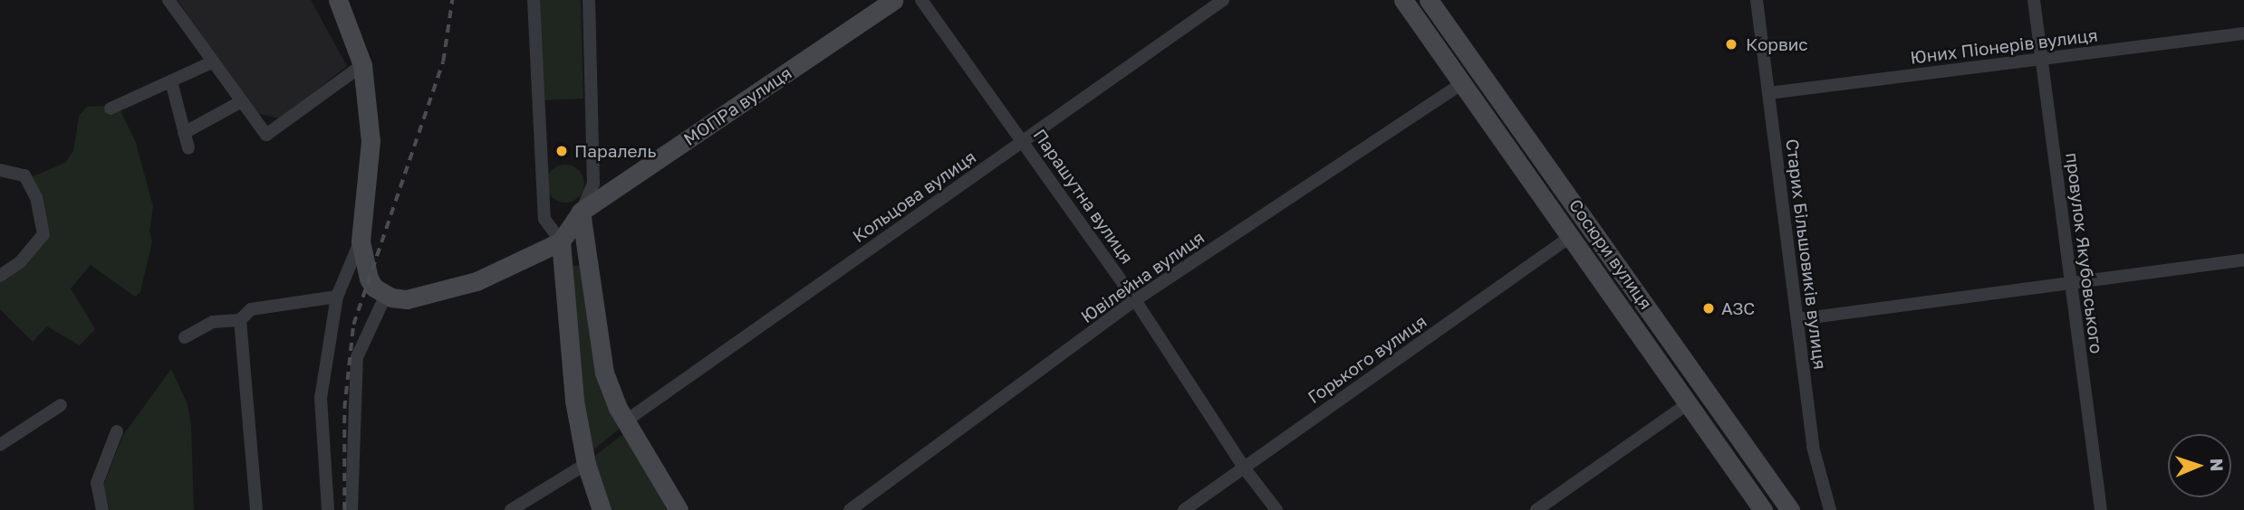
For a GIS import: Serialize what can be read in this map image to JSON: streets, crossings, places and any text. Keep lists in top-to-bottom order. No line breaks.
{"streets":{"street":["Юних Піонерів вулиця","МОПРа вулиця","Кольцова вулиця","Парашутна вулиця","провулок Якубовського","Сосюри вулиця","Старих Більшовиків вулиця","Ювілейна вулиця","Горького вулиця"]},"crossings":[["Юних Піонерів вулиця","провулок Якубовського"],["Юних Піонерів вулиця","Старих Більшовиків вулиця"],["Кольцова вулиця","Парашутна вулиця"],["Парашутна вулиця","Ювілейна вулиця"],["Парашутна вулиця","Горького вулиця"],["Сосюри вулиця","Ювілейна вулиця"],["Сосюри вулиця","Горького вулиця"]],"places":["Корвис","Паралель","АЗС"],"north":"right"}
